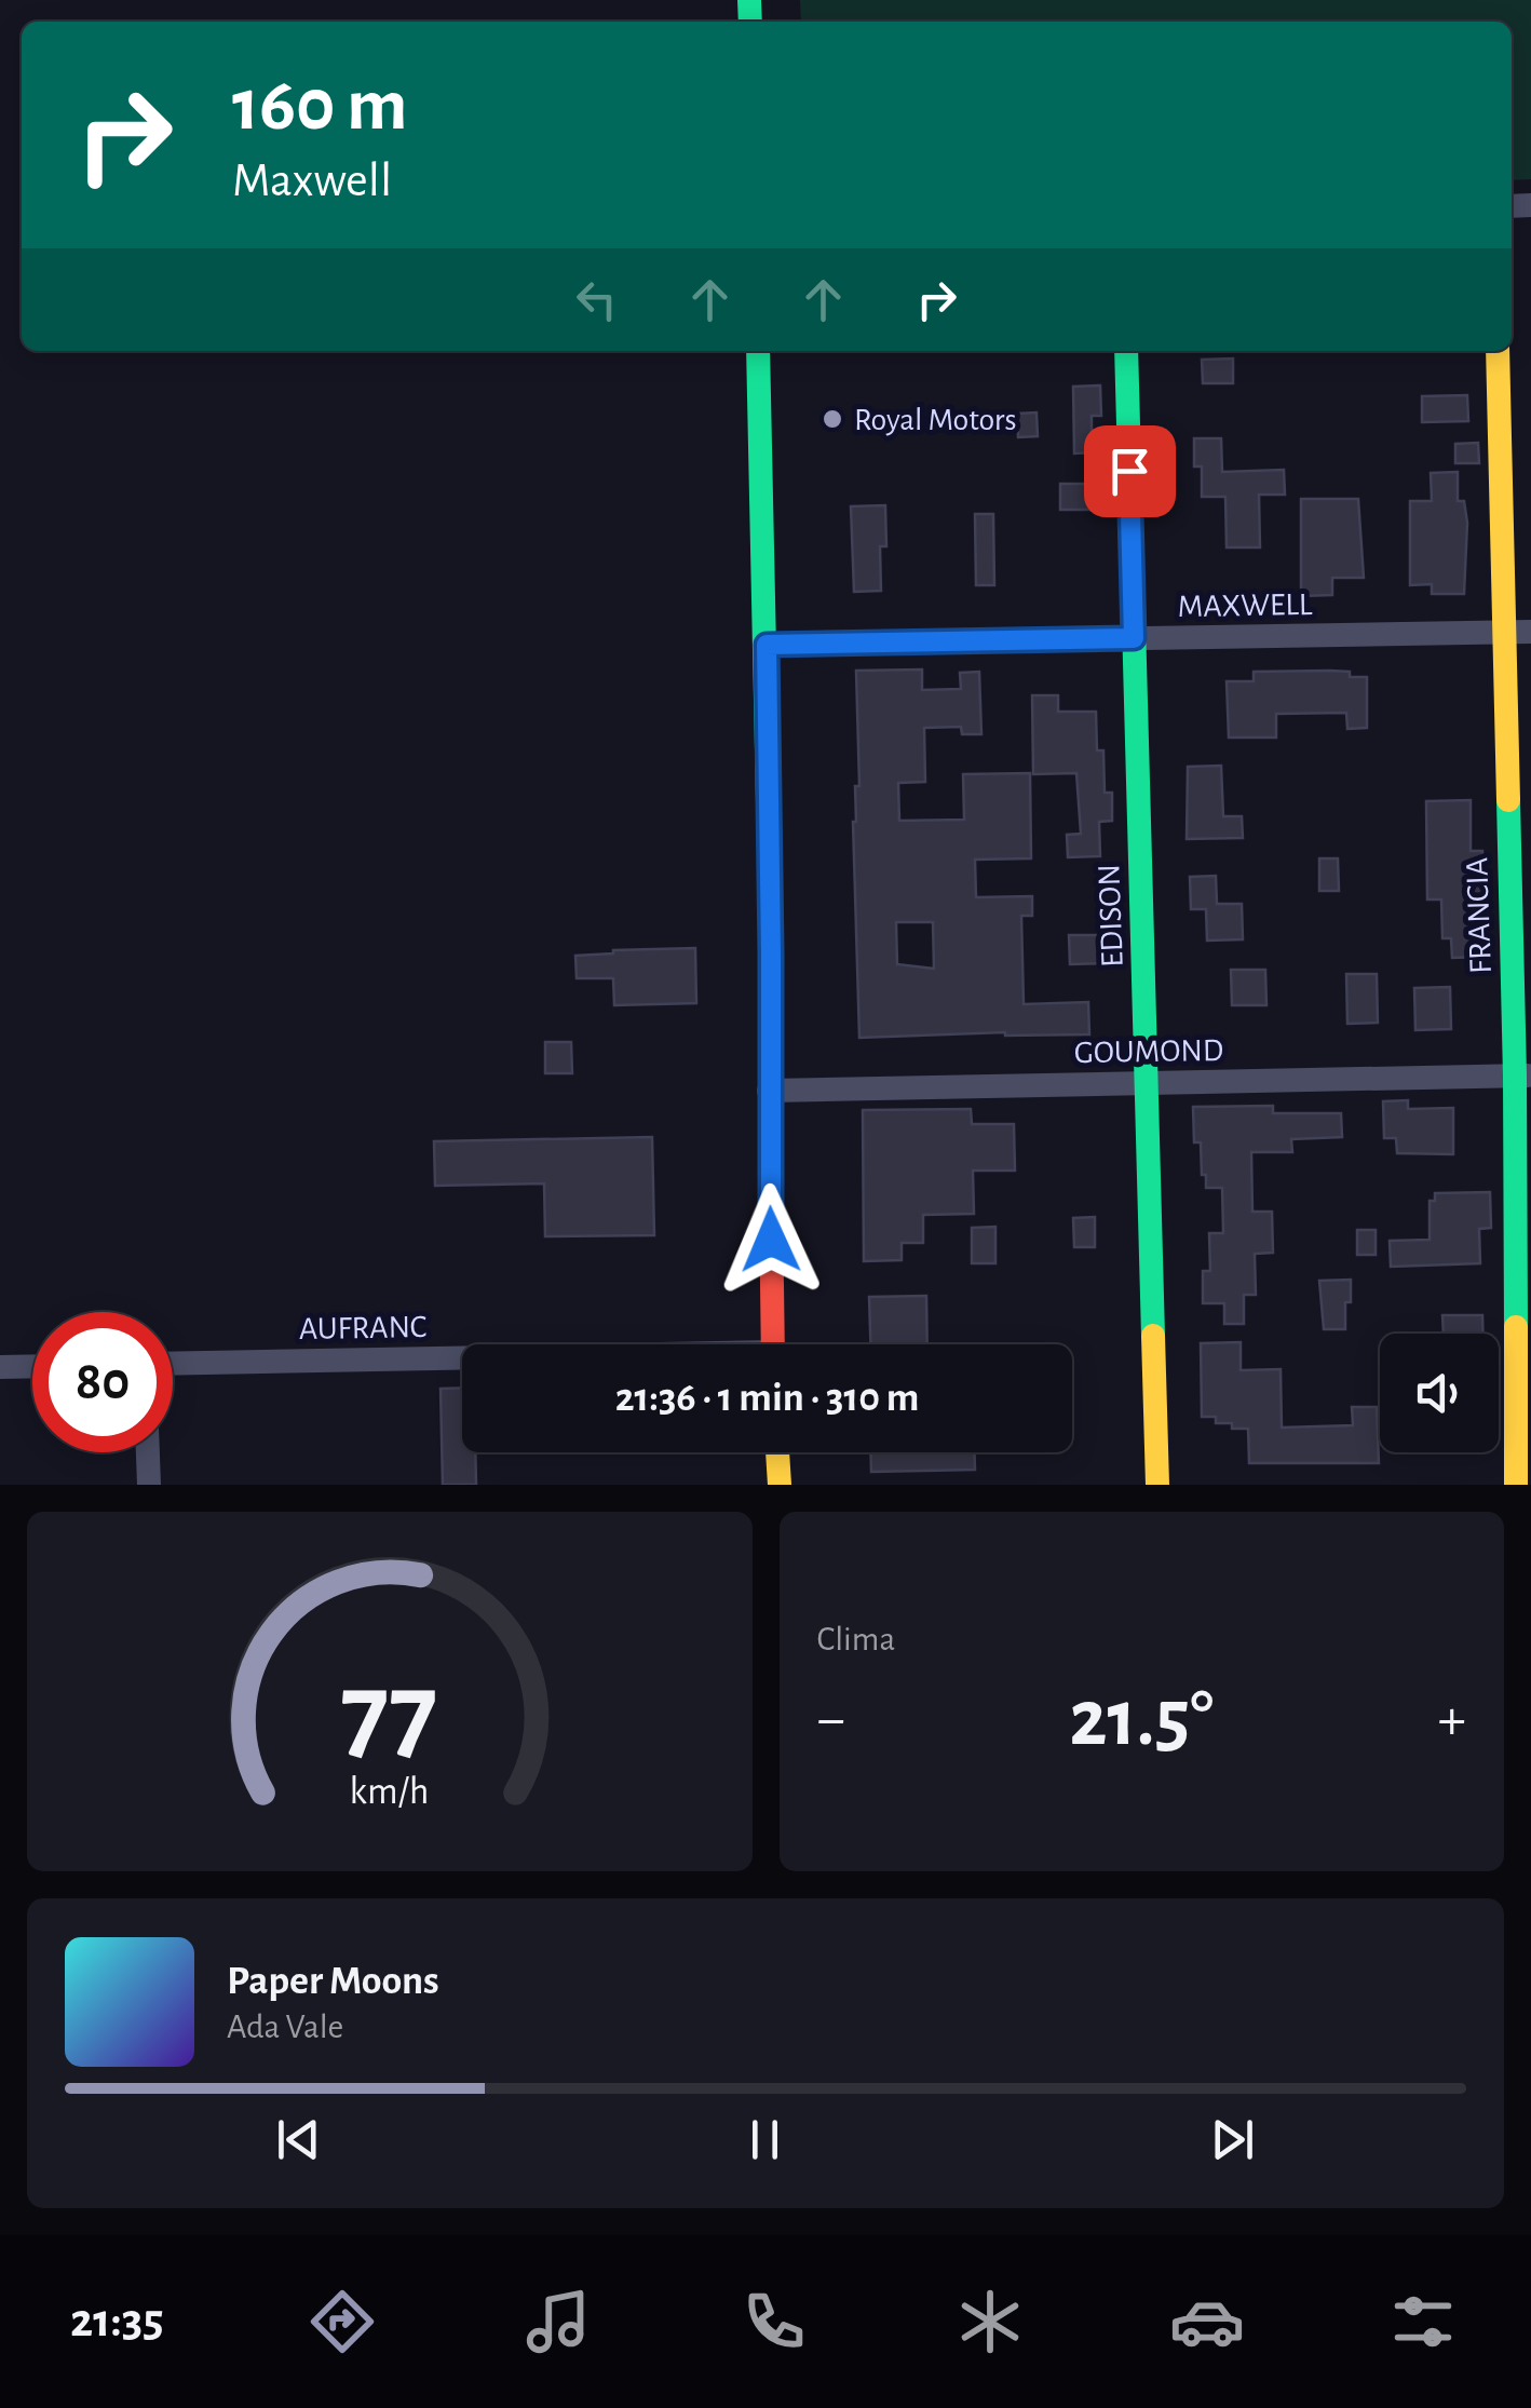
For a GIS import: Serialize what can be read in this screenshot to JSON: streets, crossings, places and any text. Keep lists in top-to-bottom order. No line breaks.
{"streets":{"main road":["EDISON","FRANCIA"],"street":["MAXWELL","GOUMOND","AUFRANC"]},"crossings":[["MAXWELL","EDISON"],["MAXWELL","FRANCIA"],["EDISON","GOUMOND"],["FRANCIA","GOUMOND"]],"places":["Royal Motors"],"page":{"turn":["160 m","Maxwell"],"limit":"80","trip":"21:36 · 1 min · 310 m","tile":"Clima","heat":["−","21.5°","+"],"song":["Paper Moons","Ada Vale"],"tabs":"21:35","gauge":["77","km/h"]}}
